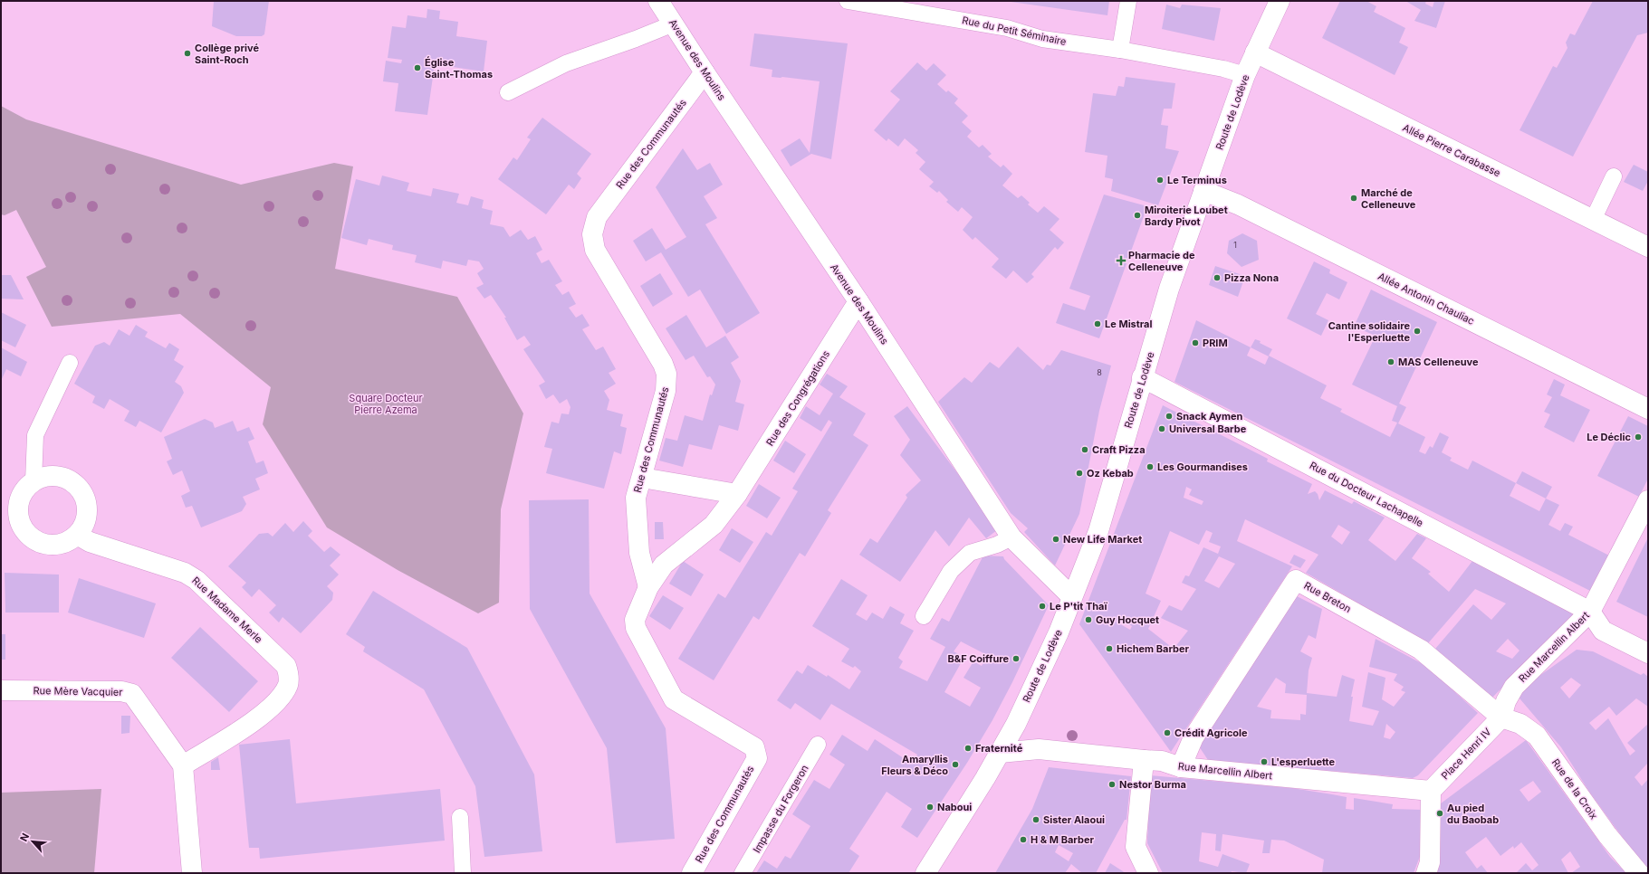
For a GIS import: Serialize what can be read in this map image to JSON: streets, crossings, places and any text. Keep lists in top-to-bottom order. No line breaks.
{"streets":{"street":["Avenue des Moulins","Route de Lodève","Rue des Communautés","Allée Pierre Carabasse","Allée Antonin Chauliac","Rue des Congrégations","Rue du Docteur Lachapelle","Rue Breton","Rue Madame Merle","Rue Marcellin Albert","Rue Mère Vacquier","Place Henri IV","Rue de la Croix"],"lane":["Rue du Petit Séminaire","Impasse du Forgeron"]},"crossings":[["Rue du Petit Séminaire","Route de Lodève"],["Avenue des Moulins","Route de Lodève"],["Avenue des Moulins","Rue des Communautés"],["Avenue des Moulins","Rue des Congrégations"],["Route de Lodève","Allée Pierre Carabasse"],["Route de Lodève","Allée Antonin Chauliac"],["Route de Lodève","Rue du Docteur Lachapelle"],["Route de Lodève","Rue Marcellin Albert"],["Rue des Communautés","Rue des Congrégations"],["Rue du Docteur Lachapelle","Rue Marcellin Albert"],["Rue Breton","Rue Marcellin Albert"],["Rue Breton","Place Henri IV"],["Rue Breton","Rue de la Croix"],["Rue Madame Merle","Rue Mère Vacquier"],["Rue Marcellin Albert","Place Henri IV"],["Rue Marcellin Albert","Rue de la Croix"],["Place Henri IV","Rue de la Croix"]],"parks":["Square Docteur Pierre Azema"],"places":{"other":["Collège privé Saint-Roch","Église Saint-Thomas","Le Terminus","Marché de Celleneuve","Miroiterie Loubet Bardy Pivot","Pizza Nona","Le Mistral","Cantine solidaire l'Esperluette","PRIM","MAS Celleneuve","Snack Aymen","Universal Barbe","Le Déclic","Craft Pizza","Les Gourmandises","Oz Kebab","New Life Market","Le P'tit Thaï","Guy Hocquet","Hichem Barber","B&F Coiffure","Crédit Agricole","Fraternité","L'esperluette","Amaryllis Fleurs & Déco","Nestor Burma","Naboui","Au pied du Baobab","Sister Alaoui","H & M Barber"],"health":["Pharmacie de Celleneuve"]},"house_numbers":["1","8"],"north":"top left"}
